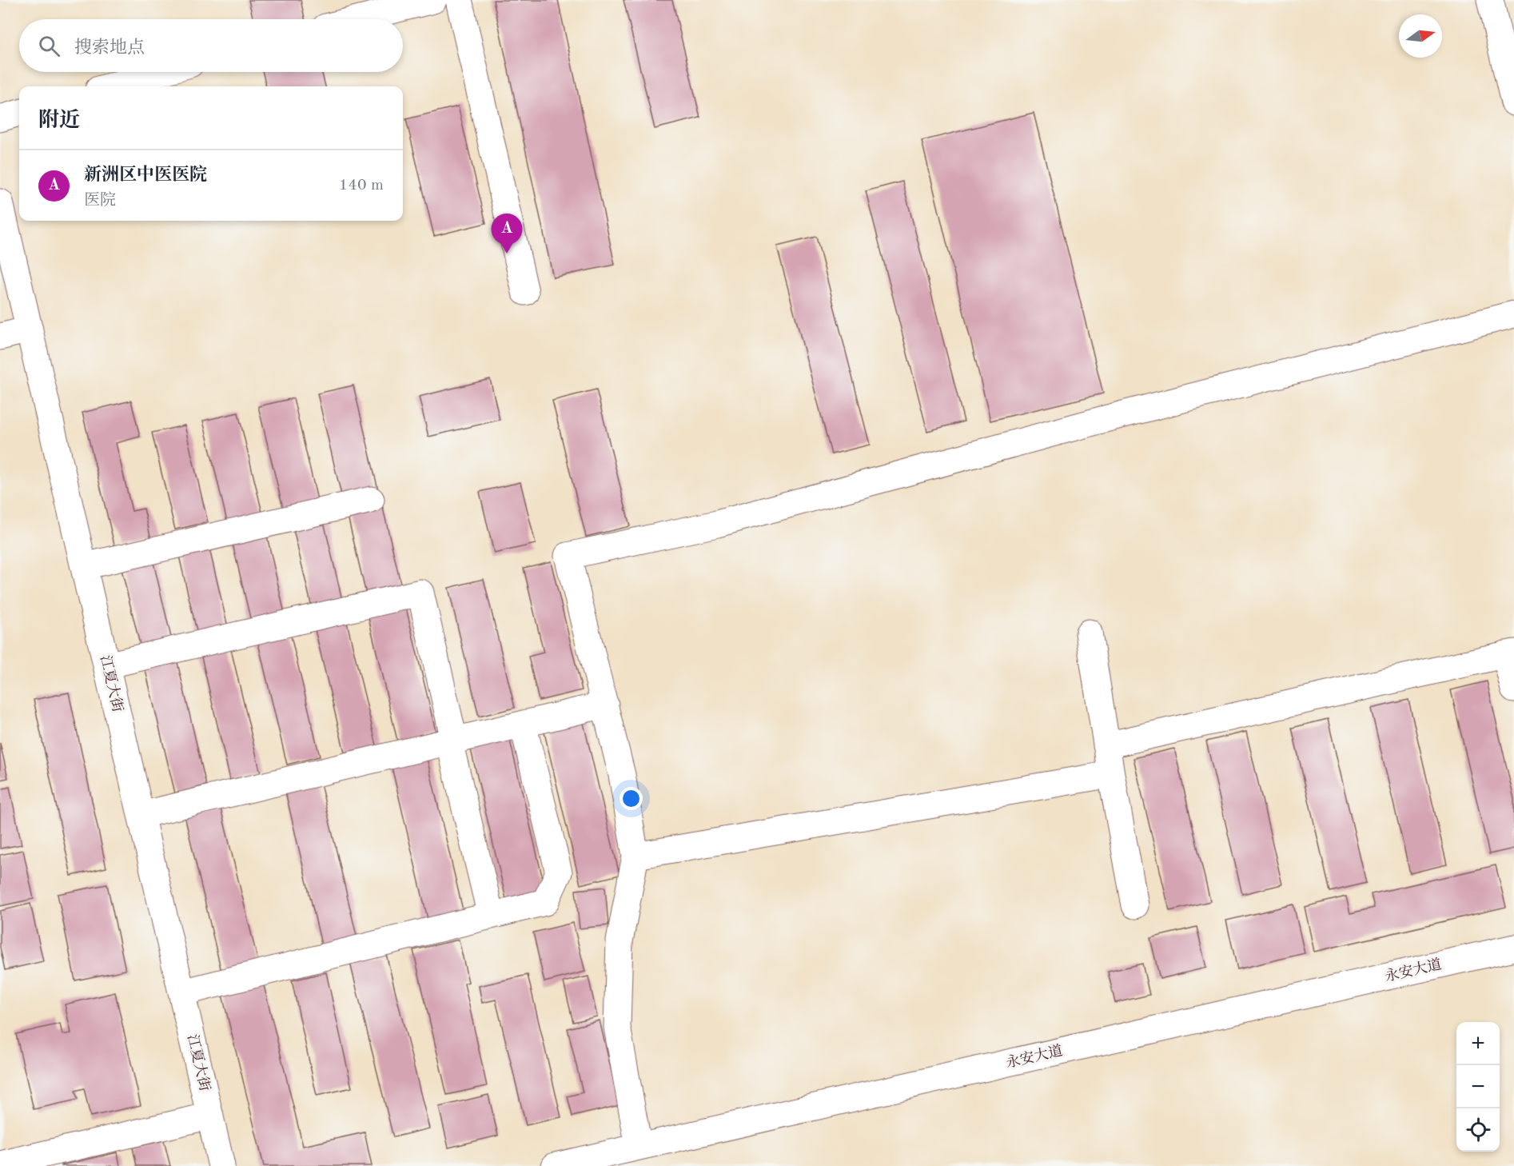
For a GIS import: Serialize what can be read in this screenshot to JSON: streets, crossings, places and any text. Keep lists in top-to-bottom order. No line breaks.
{"streets":{"street":["江夏大街","永安大道"]},"north":"right","page":{"search":"搜索地点","heading":"附近","list":[{"mark":"A","name":"新洲区中医医院","note":"医院","value":"140 m"}],"pins":"A","map_buttons":["+","−"]}}
